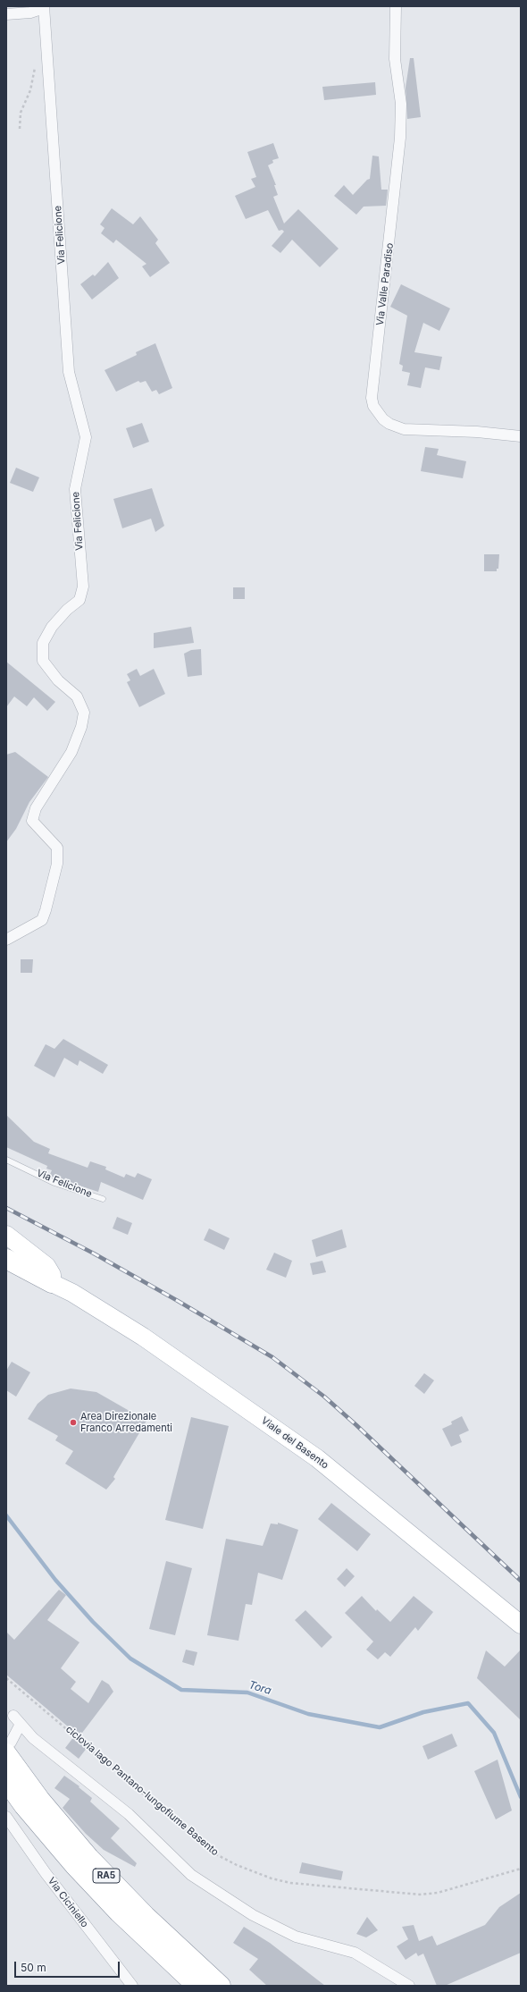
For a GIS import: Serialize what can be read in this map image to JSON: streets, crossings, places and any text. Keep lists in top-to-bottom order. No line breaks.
{"streets":{"highway":["RA5"],"main road":["Viale del Basento"],"street":["Via Felicione","Via Valle Paradiso","Via Ciciniello"],"path":["ciclovia lago Pantano-lungofiume Basento"]},"water":["Tora"],"places":["Area Direzionale Franco Arredamenti"],"scale_bar":"50 m"}
